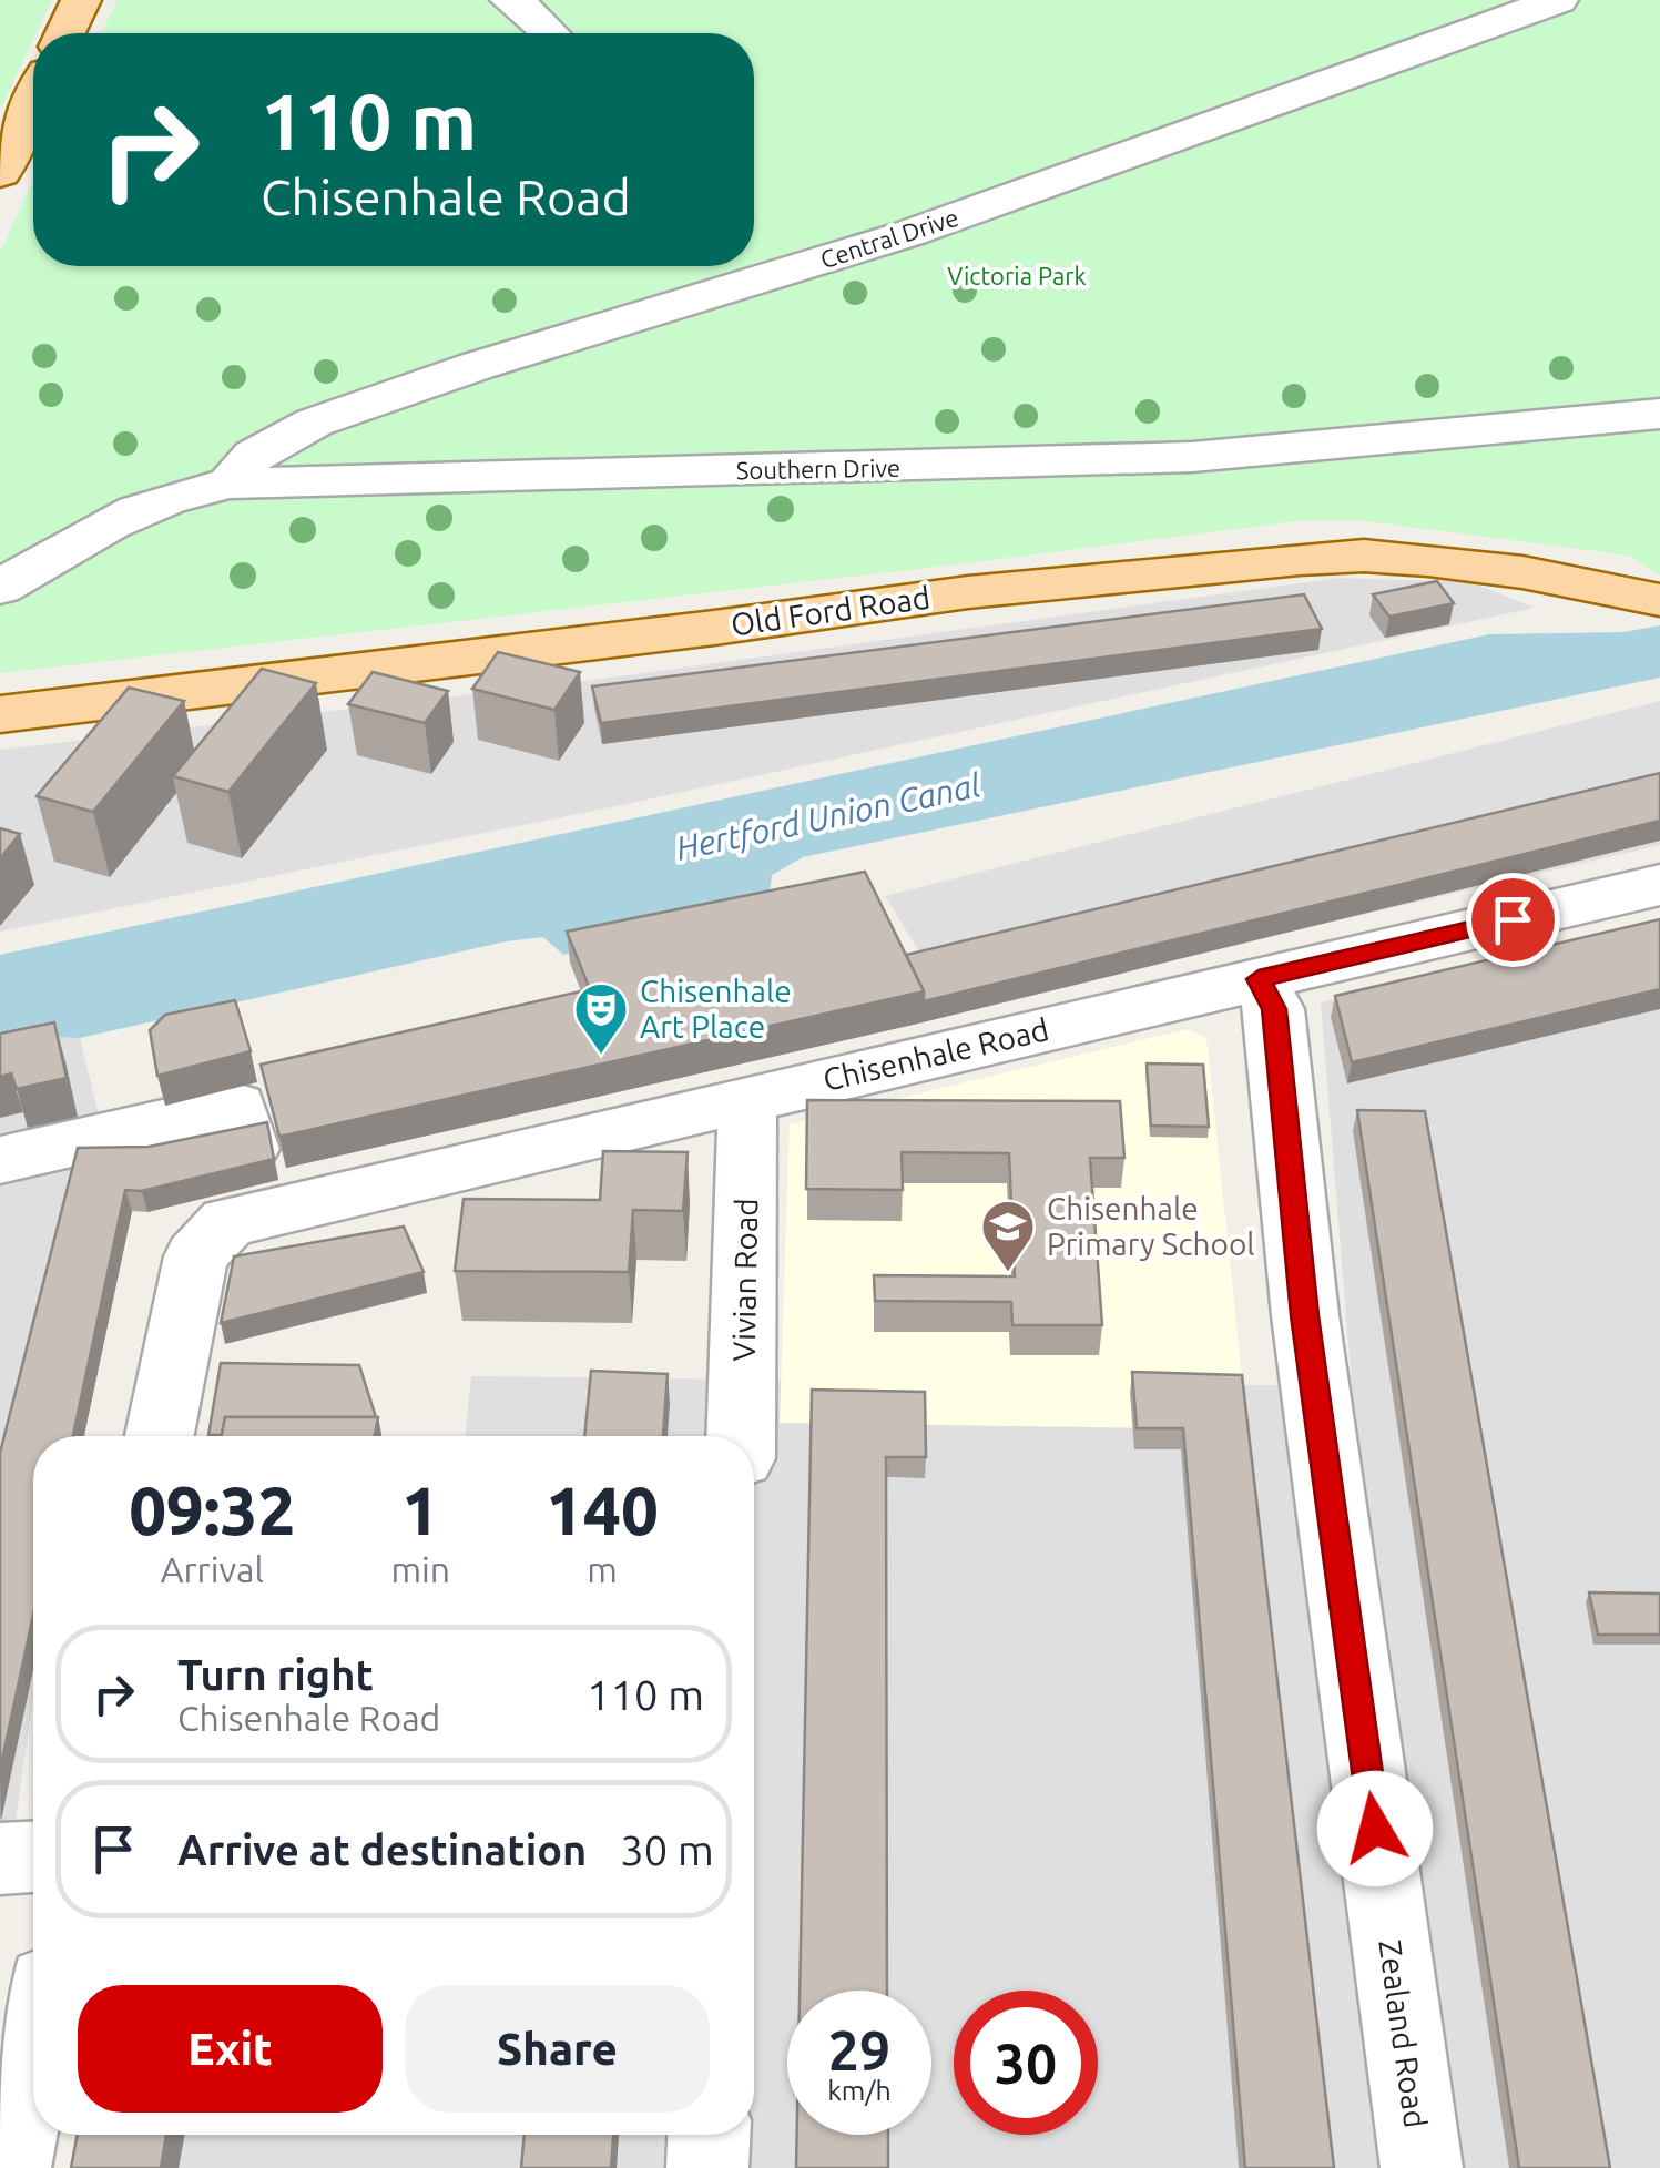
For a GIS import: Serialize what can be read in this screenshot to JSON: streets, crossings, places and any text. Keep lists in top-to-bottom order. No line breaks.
{"streets":{"main road":["Old Ford Road"],"street":["Central Drive","Southern Drive","Chisenhale Road","Vivian Road","Zealand Road"]},"crossings":[["Central Drive","Southern Drive"],["Chisenhale Road","Vivian Road"],["Chisenhale Road","Zealand Road"]],"water":["Hertford Union Canal"],"parks":["Victoria Park"],"places":{"theatre":["Chisenhale Art Place"],"school or university":["Chisenhale Primary School"]},"page":{"turn":["110 m","Chisenhale Road"],"eta":["09:32","Arrival","1","min","140","m"],"list":[{"name":"Turn right","note":"Chisenhale Road","value":"110 m"},{"name":"Arrive at destination","value":"30 m"}],"buttons":["Exit","Share"],"speed":"29 km/h","limit":"30"}}
